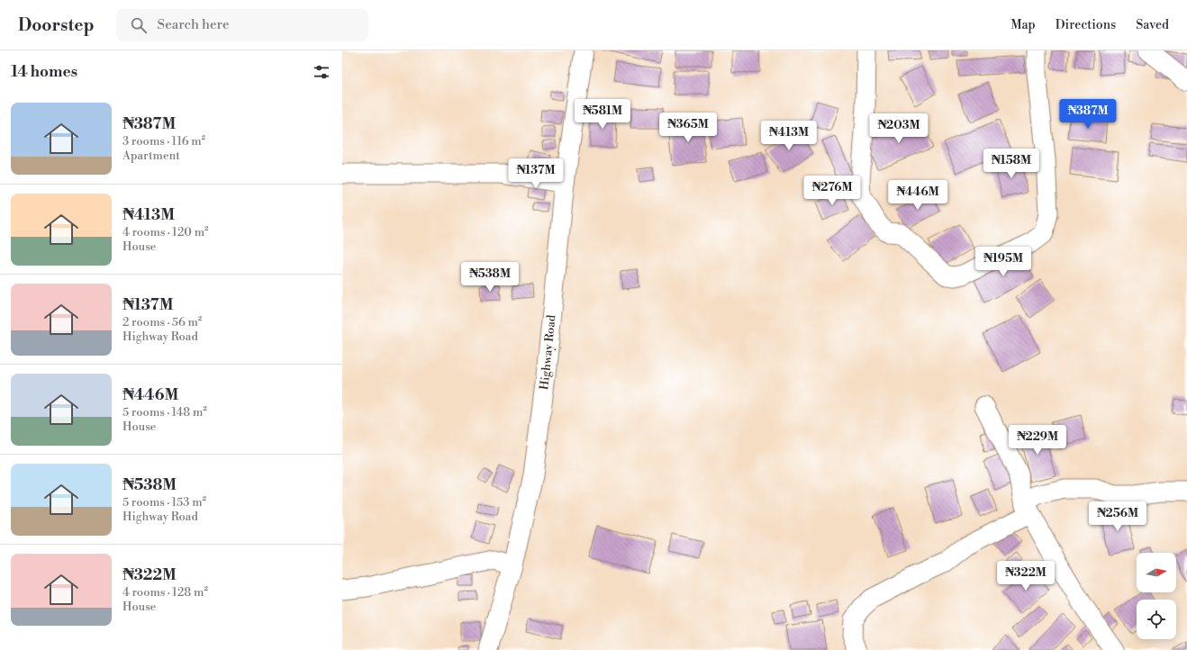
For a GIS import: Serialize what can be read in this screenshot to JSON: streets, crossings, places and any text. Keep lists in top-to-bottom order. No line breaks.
{"streets":{"street":["Highway Road"]},"north":"right","page":{"header":"Doorstep","search":"Search here","nav":["Map","Directions","Saved"],"heading":"14 homes","list":[{"name":"₦387M","note":"3 rooms · 116 m² · Apartment"},{"name":"₦413M","note":"4 rooms · 120 m² · House"},{"name":"₦137M","note":"2 rooms · 56 m² · Highway Road"},{"name":"₦446M","note":"5 rooms · 148 m² · House"},{"name":"₦538M","note":"5 rooms · 153 m² · Highway Road"},{"name":"₦322M","note":"4 rooms · 128 m² · House"}],"price":["₦581M","₦387M","₦365M","₦203M","₦413M","₦158M","₦137M","₦276M","₦446M","₦195M","₦538M","₦229M","₦256M","₦322M"]}}
